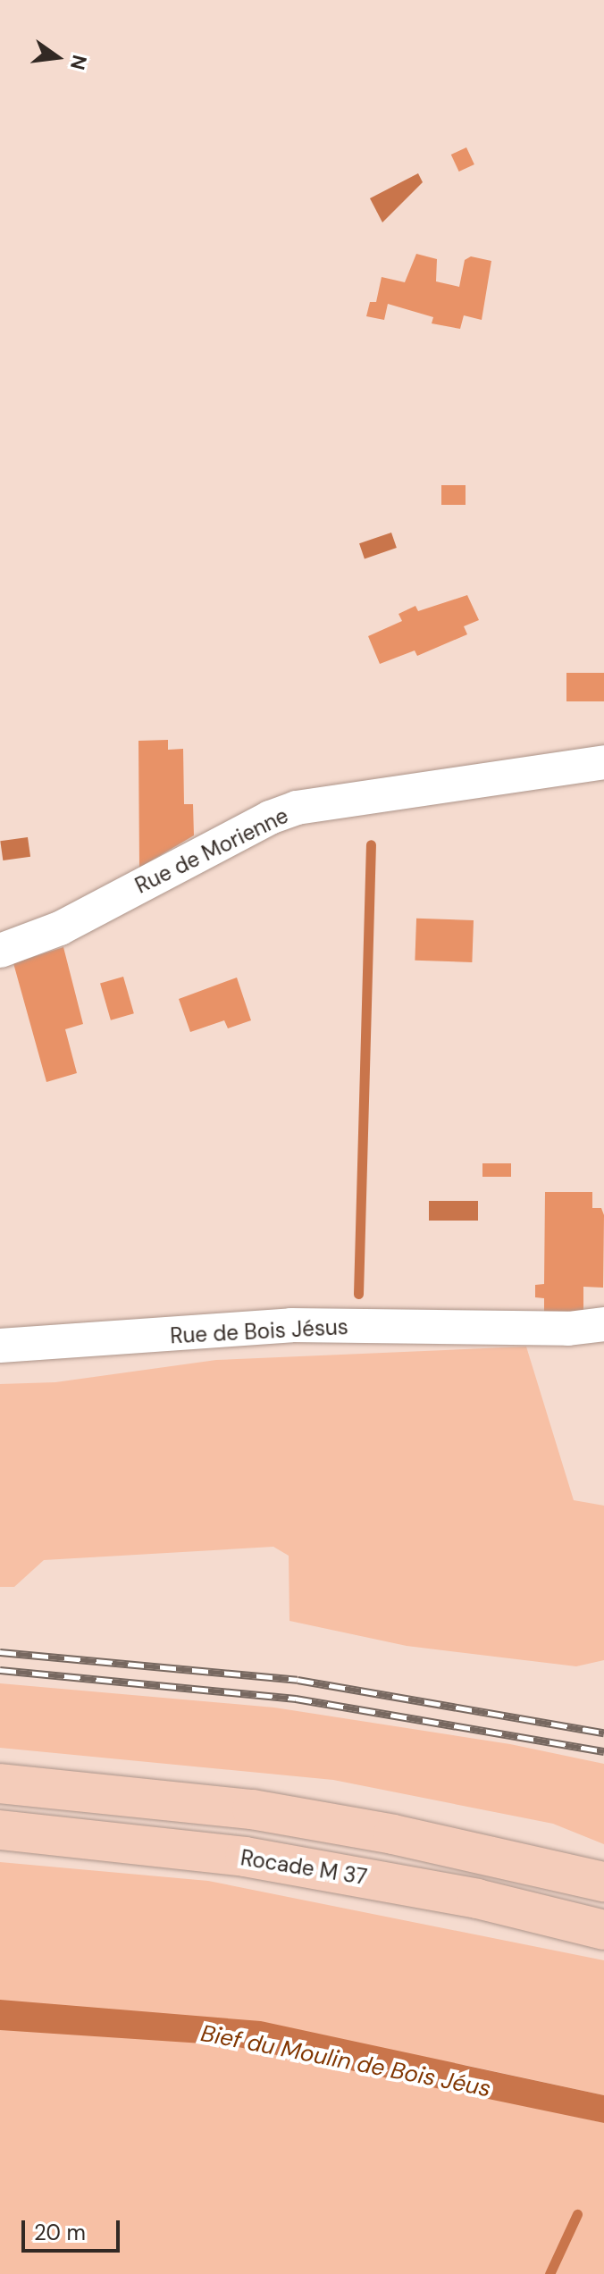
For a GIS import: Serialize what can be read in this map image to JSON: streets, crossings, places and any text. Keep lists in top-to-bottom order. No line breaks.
{"streets":{"highway":["Rocade M 37"],"street":["Rue de Morienne","Rue de Bois Jésus"]},"water":["Bief du Moulin de Bois Jéus"],"scale_bar":"20 m","north":"right"}
